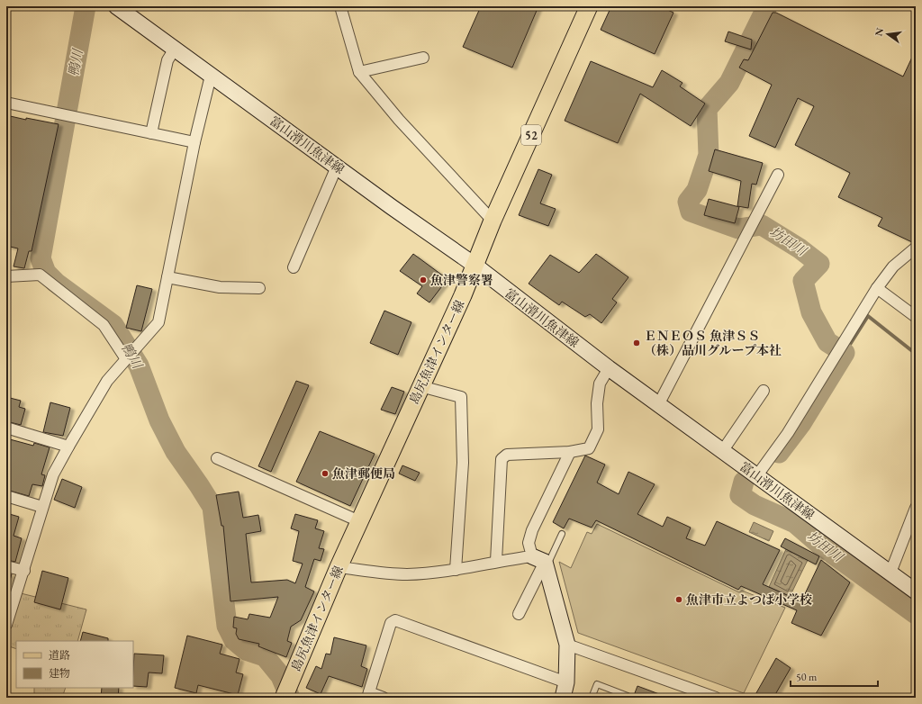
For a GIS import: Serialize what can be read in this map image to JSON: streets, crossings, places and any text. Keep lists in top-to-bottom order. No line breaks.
{"streets":{"main road":["52","富山滑川魚津線","島尻魚津インター線"]},"crossings":[["富山滑川魚津線","島尻魚津インター線"]],"water":["鴨川","坊田川"],"places":["魚津警察署","ＥＮＥＯＳ 魚津ＳＳ （株）品川グループ本社","魚津郵便局","魚津市立よつば小学校"],"legend":["道路","建物"],"scale_bar":"50 m","north":"left"}
